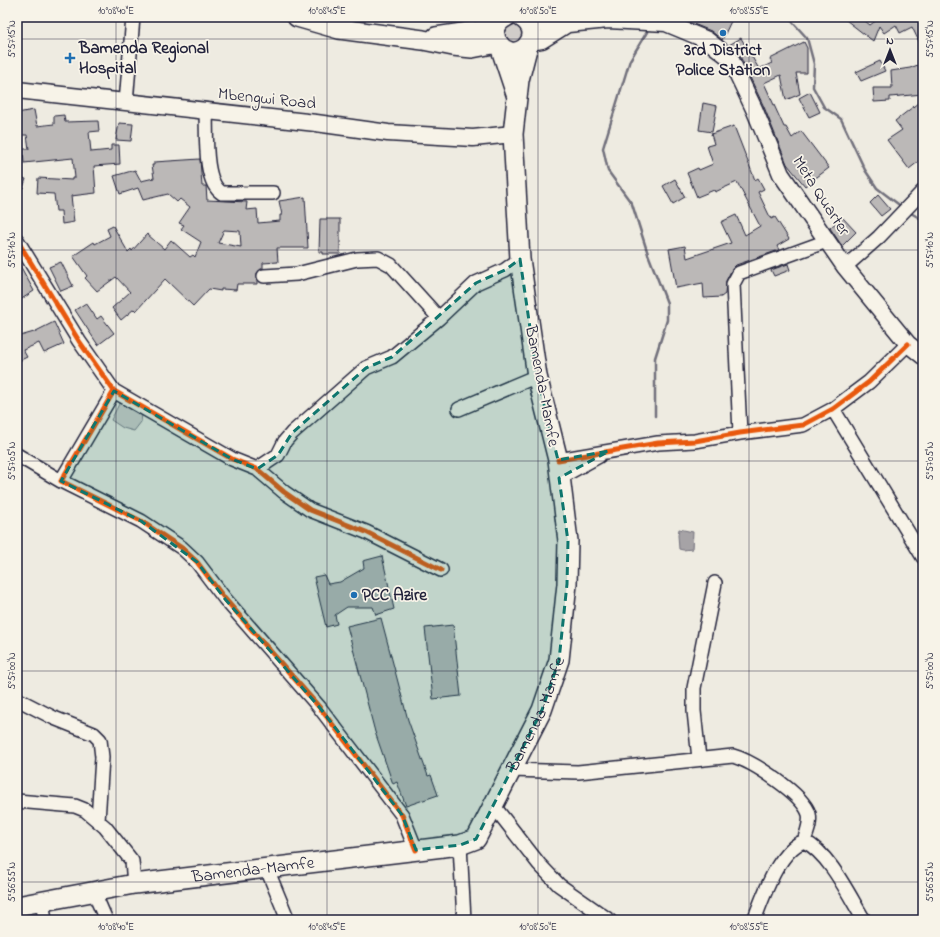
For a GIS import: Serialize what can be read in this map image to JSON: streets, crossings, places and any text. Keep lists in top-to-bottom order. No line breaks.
{"streets":{"highway":["Bamenda-Mamfe"],"main road":["Mbengwi Road","Meta Quarter"]},"crossings":[["Mbengwi Road","Bamenda-Mamfe"]],"places":{"other":["3rd District Police Station","PCC Azire"],"health":["Bamenda Regional Hospital"]},"north":"top","coordinates":["10°08'40\"E","10°08'45\"E","10°08'50\"E","10°08'55\"E","5°57'15\"N","5°57'10\"N","5°57'05\"N","5°57'00\"N","5°56'55\"N"]}
